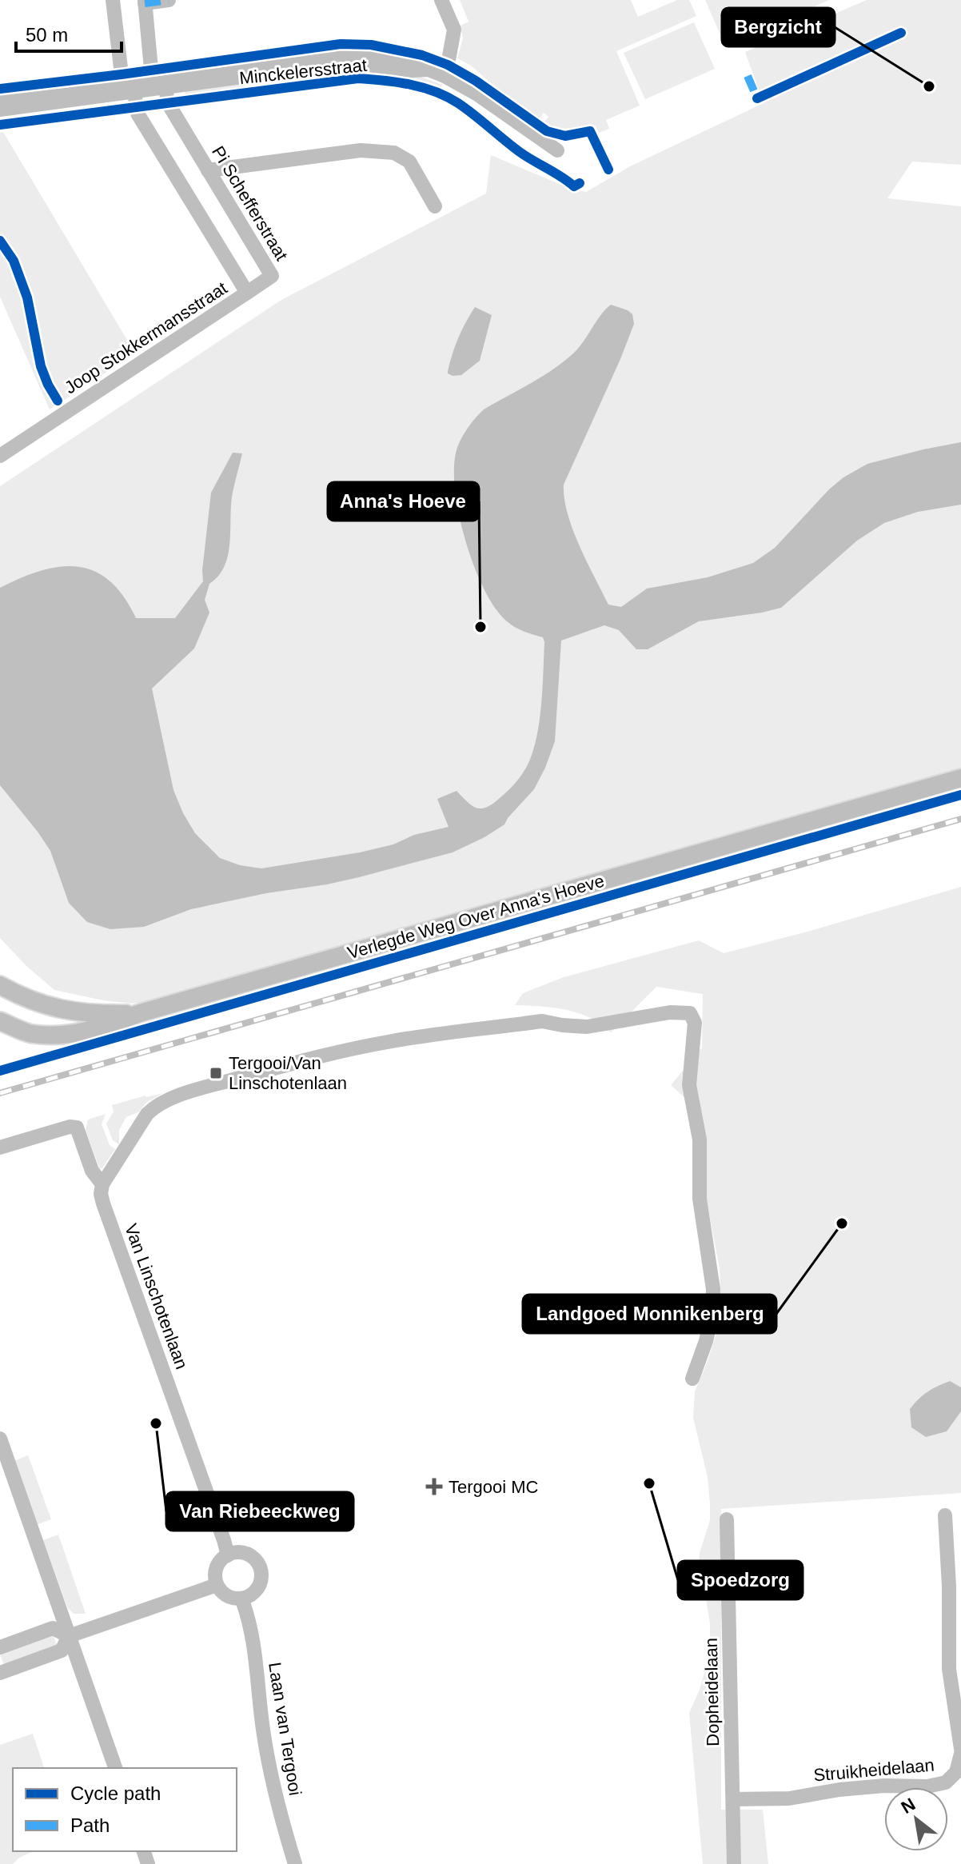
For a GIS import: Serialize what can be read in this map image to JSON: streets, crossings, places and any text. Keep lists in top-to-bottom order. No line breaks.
{"streets":{"main road":["Verlegde Weg Over Anna's Hoeve"],"street":["Minckelersstraat","Pi Schefferstraat","Joop Stokkermansstraat","Van Linschotenlaan","Dopheidelaan","Laan van Tergooi","Struikheidelaan"]},"crossings":[["Minckelersstraat","Pi Schefferstraat"],["Pi Schefferstraat","Joop Stokkermansstraat"],["Van Linschotenlaan","Laan van Tergooi"],["Dopheidelaan","Struikheidelaan"]],"places":{"other":["Bergzicht","Anna's Hoeve","Landgoed Monnikenberg","Van Riebeeckweg","Spoedzorg"],"transit":["Tergooi/Van Linschotenlaan"],"health":["Tergooi MC"]},"legend":["Cycle path","Path"],"scale_bar":"50 m","north":"top left"}
